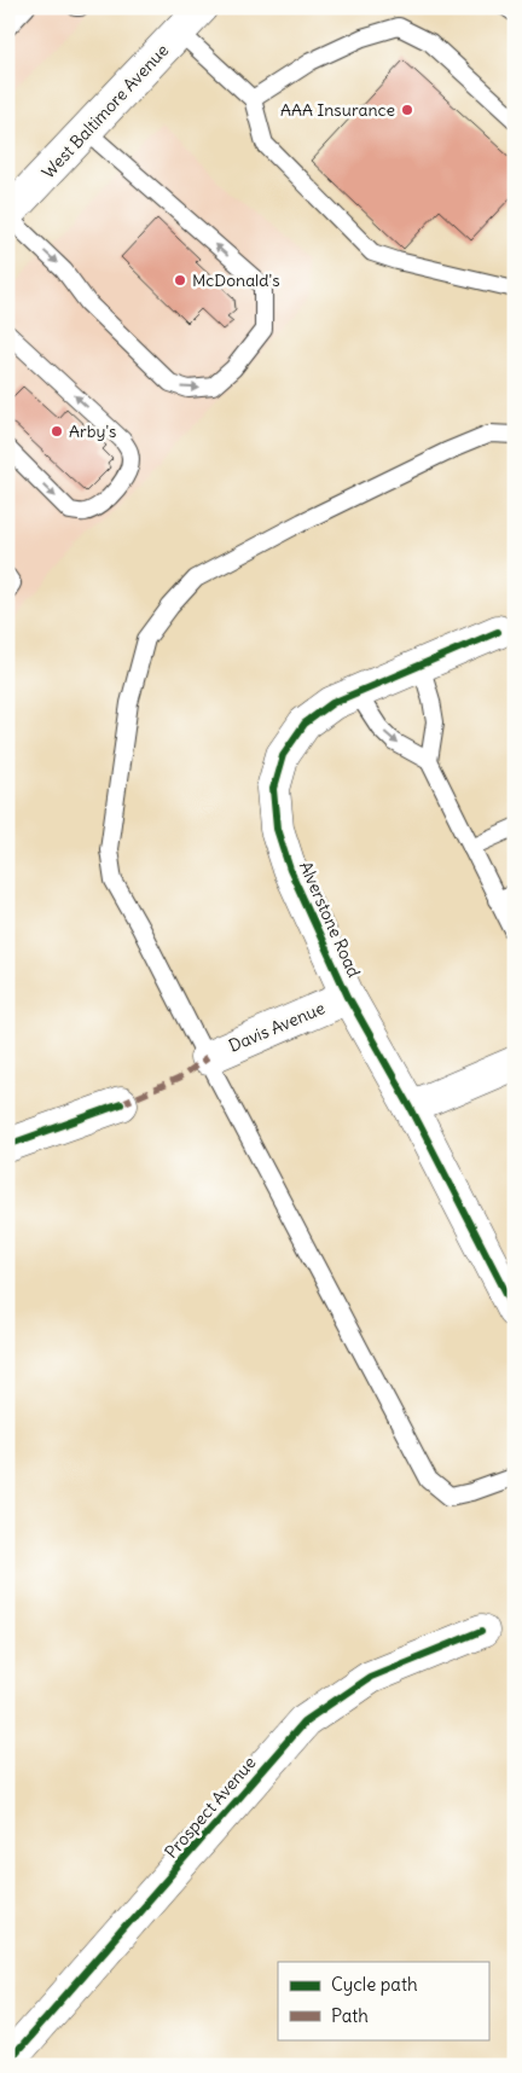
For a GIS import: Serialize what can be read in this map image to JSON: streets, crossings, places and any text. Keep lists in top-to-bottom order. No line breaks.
{"streets":{"street":["West Baltimore Avenue","Alverstone Road","Davis Avenue","Prospect Avenue"]},"crossings":[["Alverstone Road","Davis Avenue"]],"places":["AAA Insurance","McDonald's","Arby's"],"legend":["Cycle path","Path"]}
